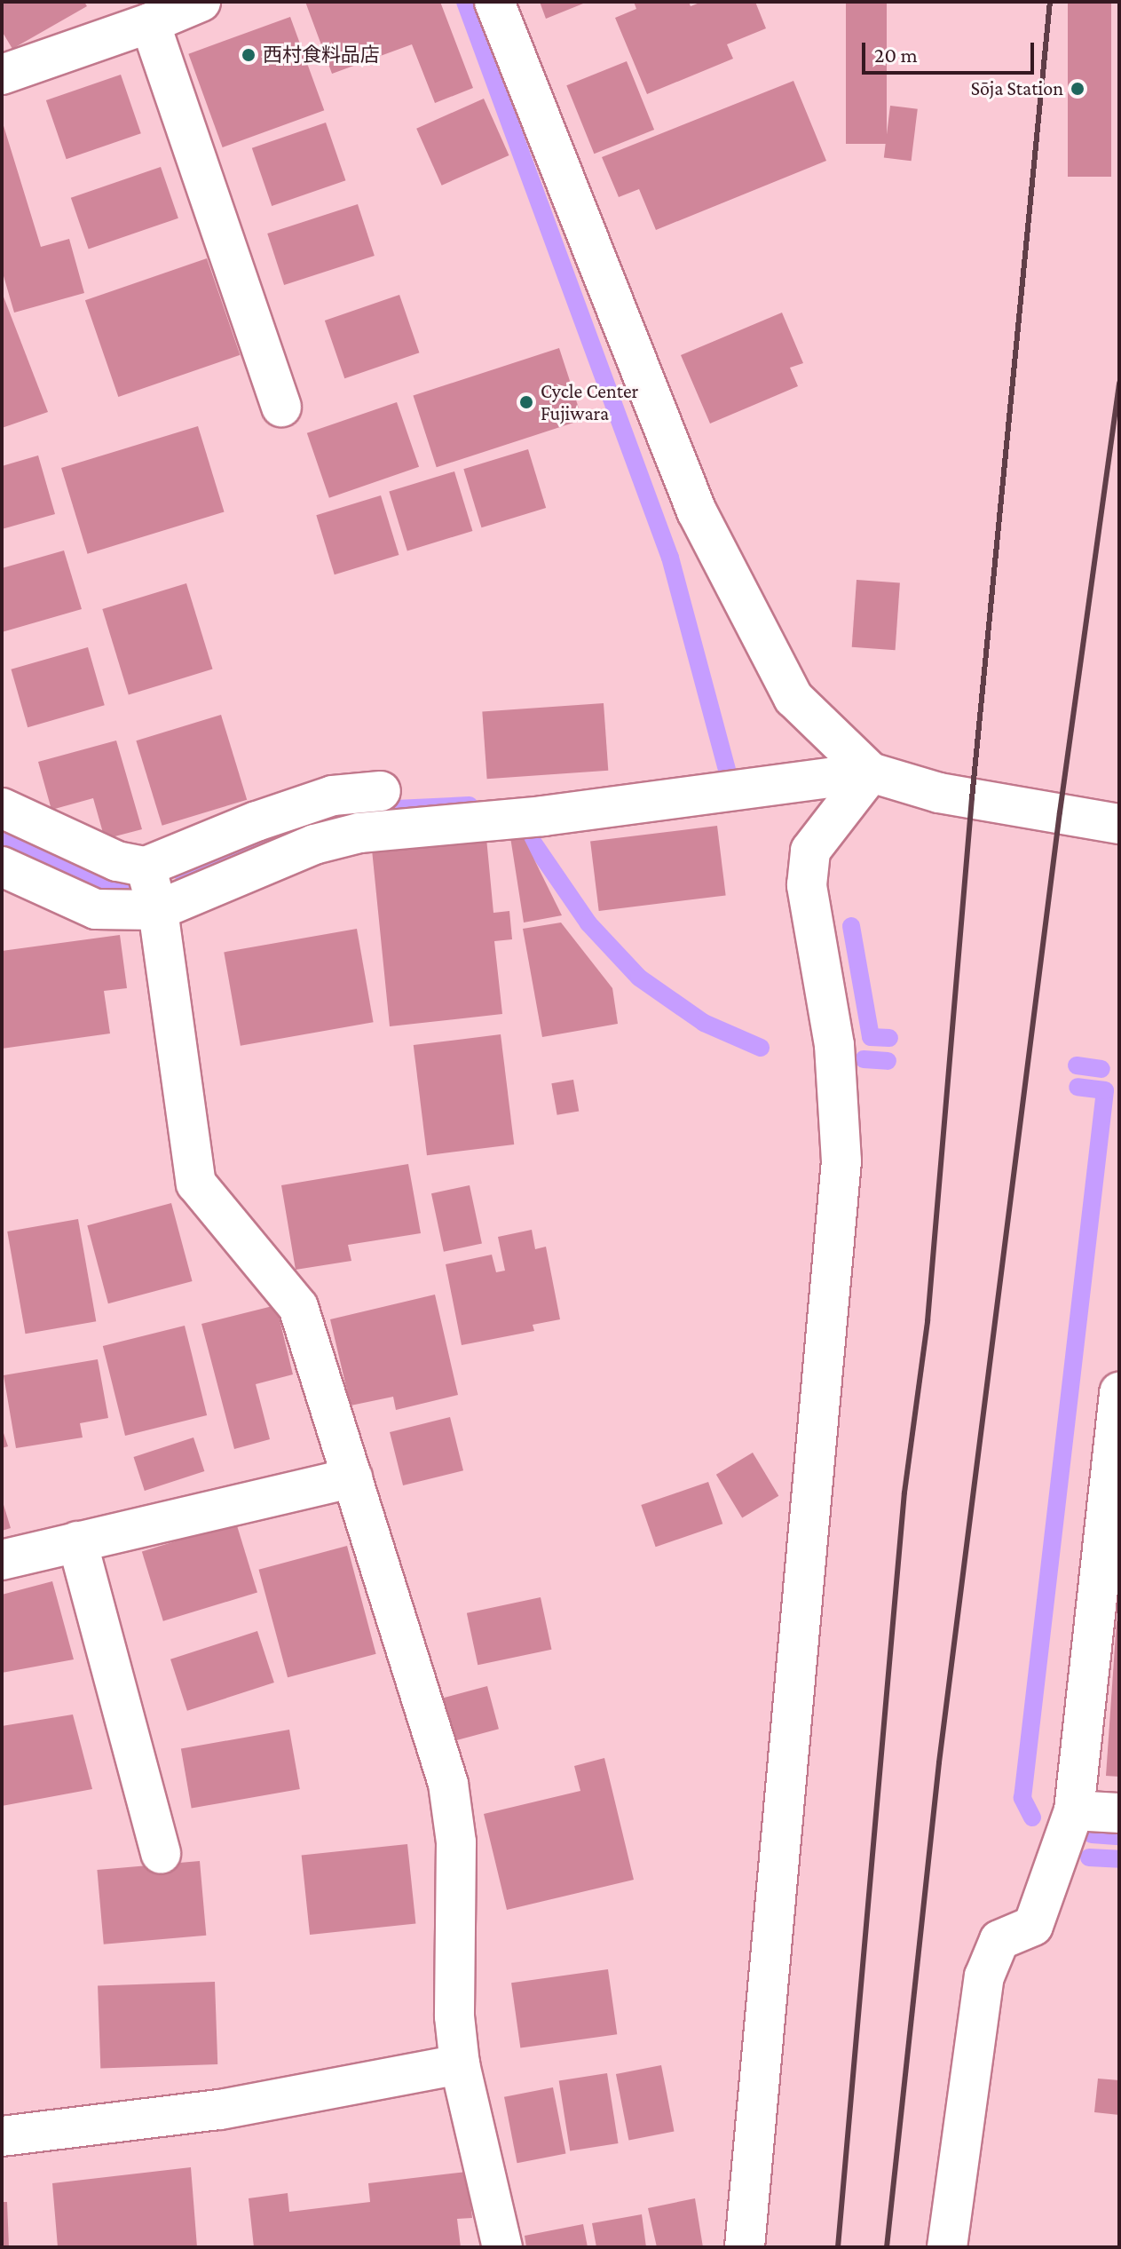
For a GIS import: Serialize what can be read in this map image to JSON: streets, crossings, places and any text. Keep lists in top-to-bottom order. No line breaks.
{"places":["西村食料品店","Sōja Station","Cycle Center Fujiwara"],"scale_bar":"20 m"}
